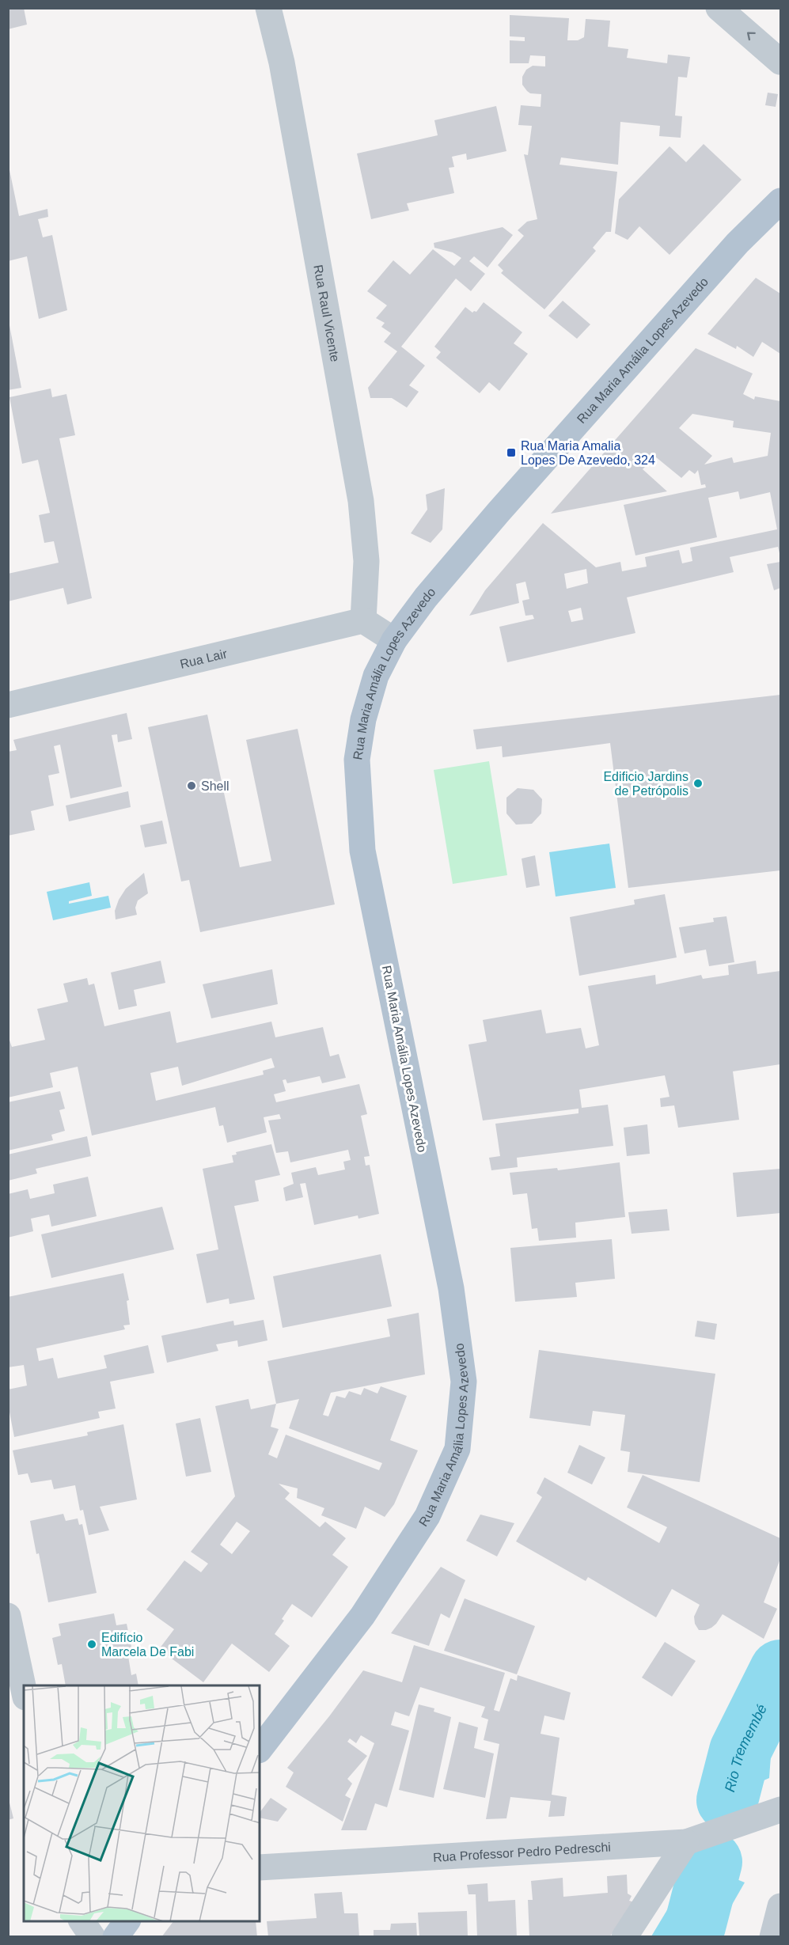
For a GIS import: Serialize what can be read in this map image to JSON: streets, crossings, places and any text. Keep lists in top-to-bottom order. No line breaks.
{"streets":{"main road":["Rua Maria Amália Lopes Azevedo"],"street":["Rua Raul Vicente","Rua Lair","Rua Professor Pedro Pedreschi"]},"crossings":[["Rua Raul Vicente","Rua Lair"]],"water":["Rio Tremembé"],"places":{"transit":["Rua Maria Amalia Lopes De Azevedo, 324"],"other":["Edificio Jardins de Petrópolis","Shell","Edifício Marcela De Fabi"]}}
